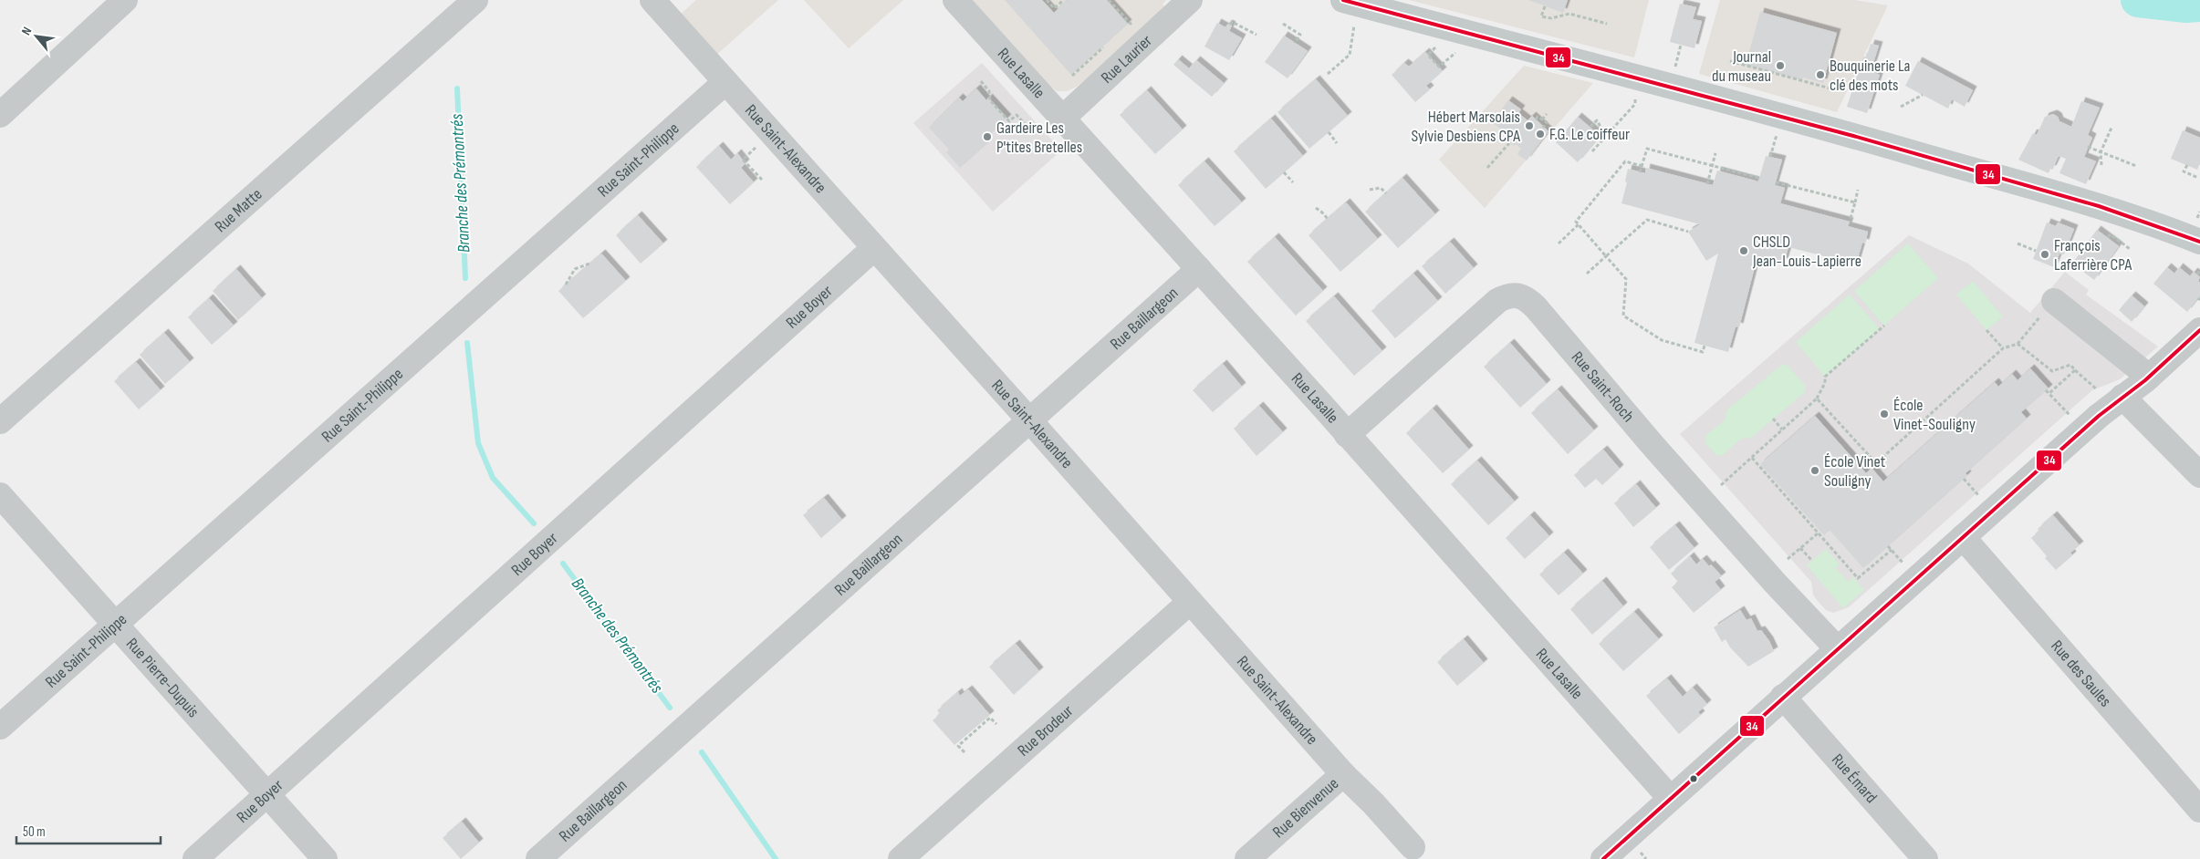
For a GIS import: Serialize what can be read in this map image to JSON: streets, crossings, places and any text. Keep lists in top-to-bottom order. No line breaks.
{"streets":{"street":["Rue Laurier","Rue Lasalle","Rue Saint-Alexandre","Rue Saint-Philippe","Rue Matte","Rue Boyer","Rue Baillargeon","Rue Saint-Roch","Rue des Saules","Rue Pierre-Dupuis","Rue Brodeur","Rue Émard","Rue Bienvenue"]},"crossings":[["Rue Laurier","Rue Lasalle"],["Rue Lasalle","Rue Baillargeon"],["Rue Lasalle","Rue Saint-Roch"],["Rue Saint-Alexandre","Rue Saint-Philippe"],["Rue Saint-Alexandre","Rue Boyer"],["Rue Saint-Alexandre","Rue Baillargeon"],["Rue Saint-Alexandre","Rue Brodeur"],["Rue Saint-Alexandre","Rue Bienvenue"],["Rue Saint-Philippe","Rue Pierre-Dupuis"],["Rue Boyer","Rue Pierre-Dupuis"]],"water":["Branche des Prémontrés"],"places":["Journal du museau","Bouquinerie La clé des mots","Hébert Marsolais Sylvie Desbiens CPA","F.G. Le coiffeur","Gardeire Les P'tites Bretelles","CHSLD Jean-Louis-Lapierre","François Laferrière CPA","École Vinet-Souligny","École Vinet Souligny"],"lines":["transit line 34"],"scale_bar":"50 m","north":"top left"}
